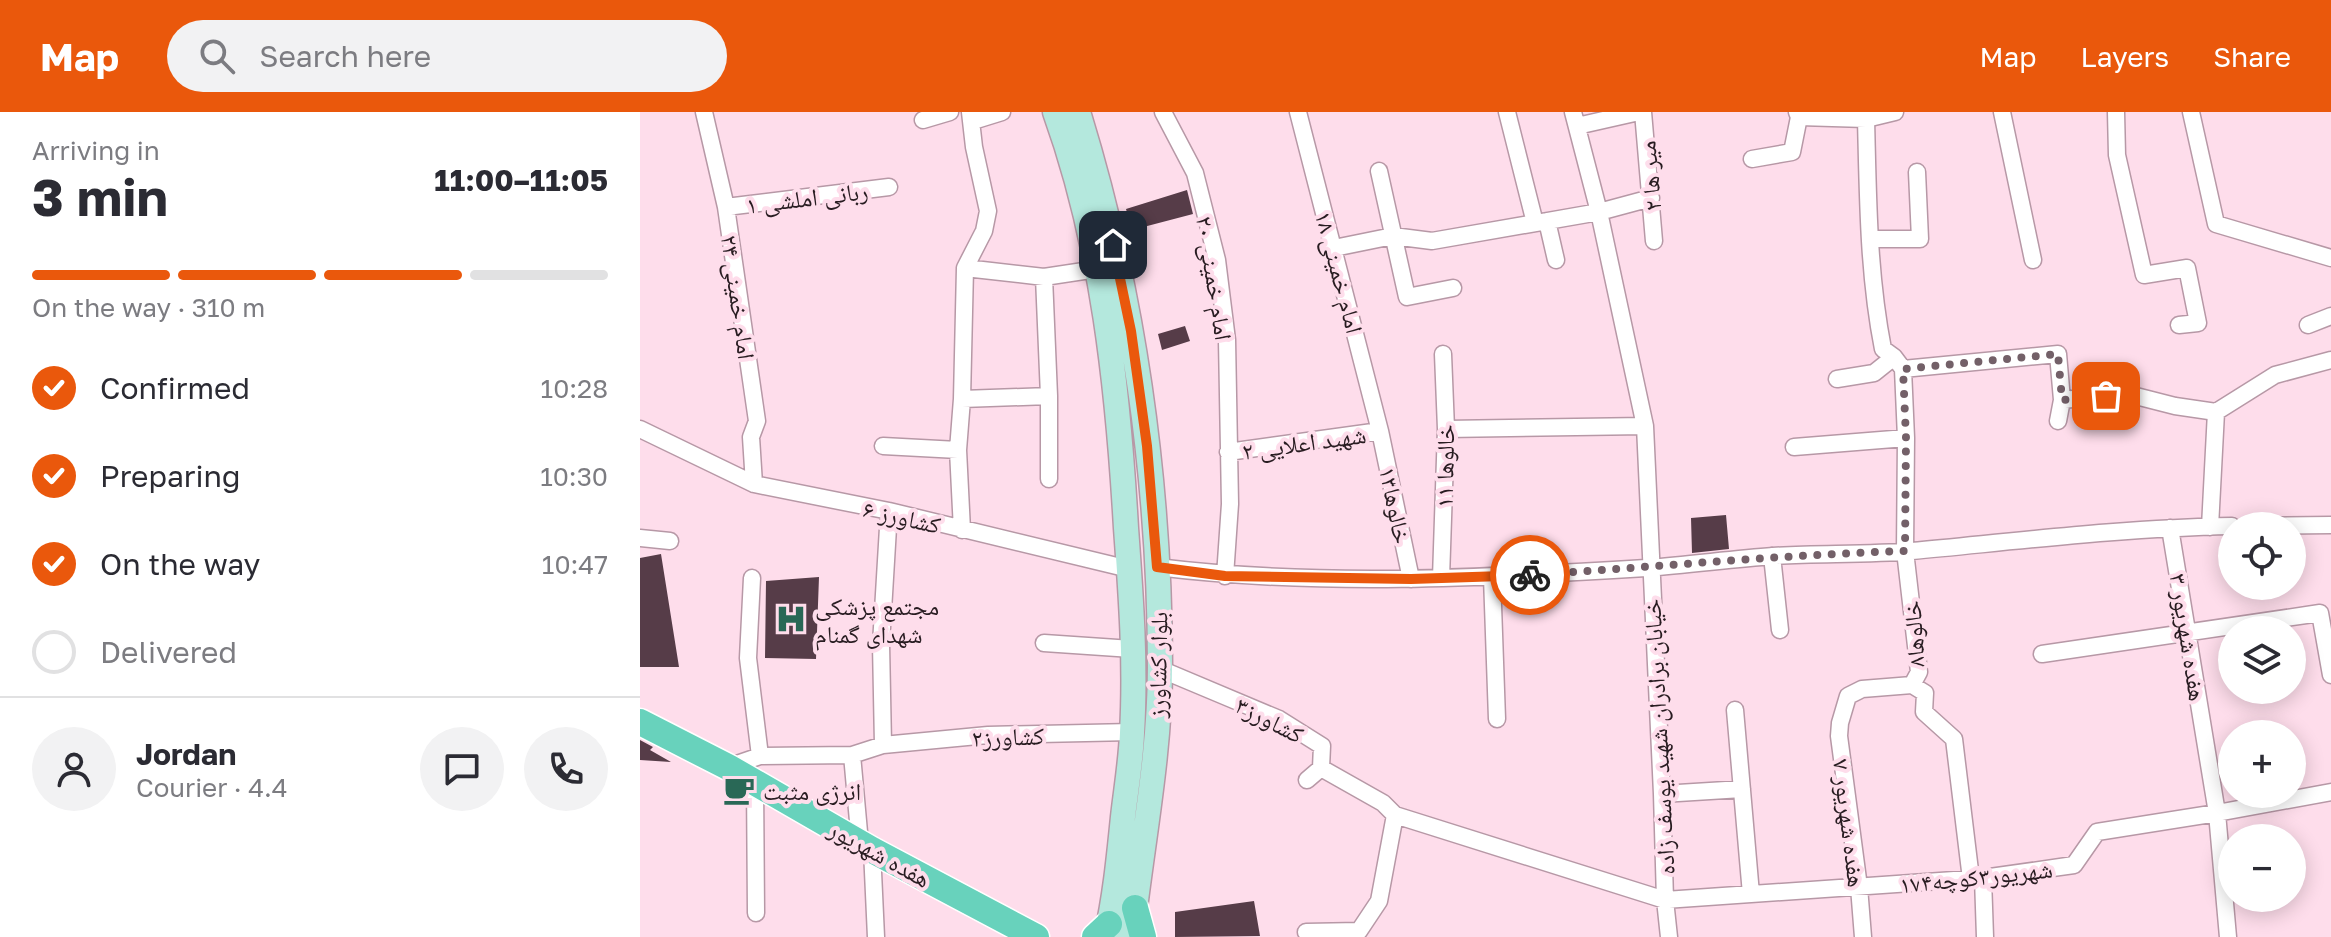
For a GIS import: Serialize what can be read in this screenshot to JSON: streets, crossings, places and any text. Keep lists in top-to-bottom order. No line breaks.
{"streets":{"main road":["بلوار کشاورز","هفده شهریور"],"street":["میر ها ۲","ربانی املشی ۱","امام خمینی ۱۸","امام خمینی ۲۰","امام خمینی ۲۴","شهید اعلایی ۲","خالوها ۱۱","خالوها۱۳","کشاورز ۶","خالوها۸","هفده شهریور ۳","کشاورز۳","کشاورز۲","خیابان برادران شهید یوسف زاده","هفده شهریور ۷","۱۷شهریور۳کوچه۴"]},"crossings":[["ربانی املشی ۱","امام خمینی ۲۴"],["امام خمینی ۱۸","شهید اعلایی ۲"],["امام خمینی ۱۸","خالوها۱۳"],["امام خمینی ۲۰","شهید اعلایی ۲"],["امام خمینی ۲۴","کشاورز ۶"],["شهید اعلایی ۲","خالوها۱۳"],["کشاورز ۶","بلوار کشاورز"],["خالوها۸","هفده شهریور ۷"],["هفده شهریور ۳","۱۷شهریور۳کوچه۴"],["بلوار کشاورز","کشاورز۳"],["بلوار کشاورز","کشاورز۲"],["کشاورز۳","خیابان برادران شهید یوسف زاده"],["کشاورز۳","۱۷شهریور۳کوچه۴"],["کشاورز۲","هفده شهریور"],["خیابان برادران شهید یوسف زاده","۱۷شهریور۳کوچه۴"],["هفده شهریور ۷","۱۷شهریور۳کوچه۴"]],"places":{"hospital":["مجتمع پزشکی شهدای گمنام"],"cafe":["انرژی مثبت"]},"page":{"header":"Map","search":"Search here","nav":["Map","Layers","Share"],"heading":["3 min","Arriving in","11:00–11:05"],"panel":["Jordan","Courier · 4.4"],"bar":"On the way · 310 m","list":[["Confirmed","10:28"],["Preparing","10:30"],["On the way","10:47"],"Delivered"],"map_buttons":["+","−"]}}
